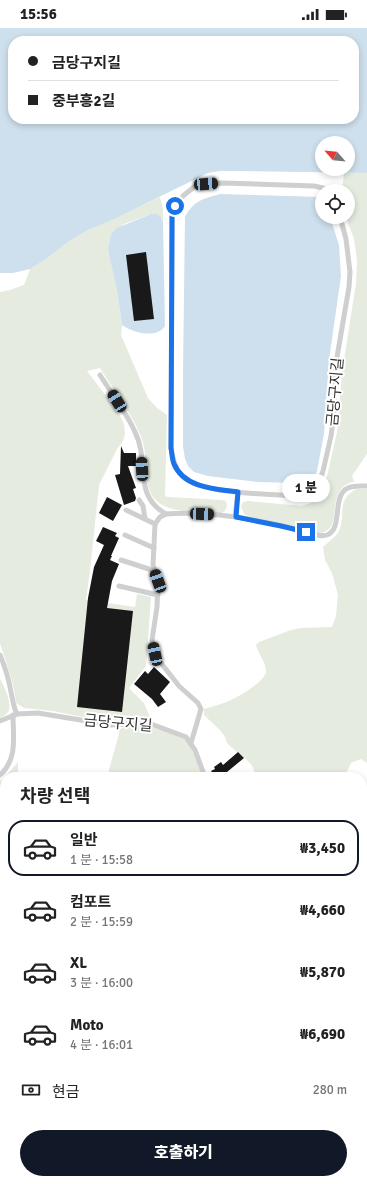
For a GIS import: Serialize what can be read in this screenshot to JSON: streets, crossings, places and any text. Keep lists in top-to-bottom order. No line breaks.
{"streets":{"lane":["금당구지길"]},"north":"top left","page":{"status":"15:56","banner":["금당구지길","중부흥2길"],"bubble":"1 분","heading":"차량 선택","list":[{"name":"일반","note":"1 분 · 15:58","value":"₩3,450"},{"name":"컴포트","note":"2 분 · 15:59","value":"₩4,660"},{"name":"XL","note":"3 분 · 16:00","value":"₩5,870"},{"name":"Moto","note":"4 분 · 16:01","value":"₩6,690"}],"pay":["현금","280 m"],"buttons":"호출하기"}}
